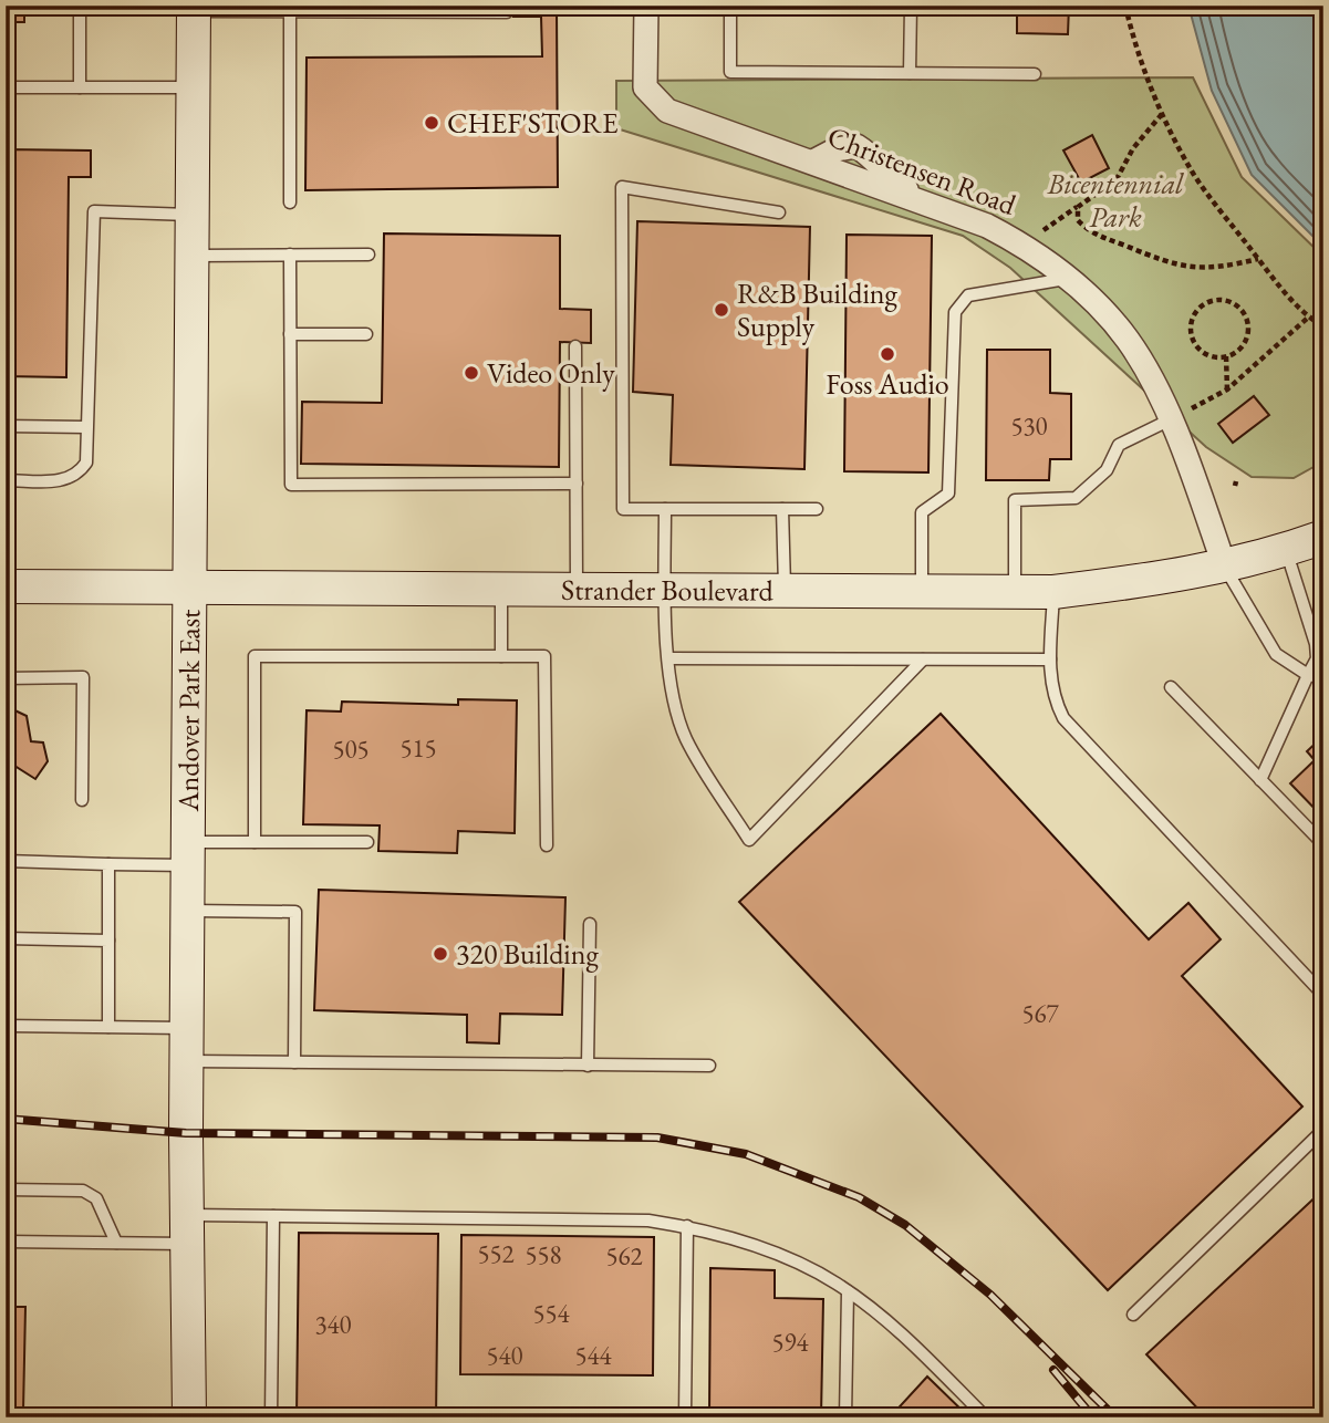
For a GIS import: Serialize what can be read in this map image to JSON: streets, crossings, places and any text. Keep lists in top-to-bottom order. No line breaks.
{"streets":{"street":["Christensen Road","Strander Boulevard","Andover Park East"]},"crossings":[["Christensen Road","Strander Boulevard"],["Strander Boulevard","Andover Park East"]],"parks":["Bicentennial Park"],"places":["CHEF'STORE","R&B Building Supply","Foss Audio","Video Only","320 Building"],"house_numbers":["530","515","505","567","552","558","562","554","340","594","540","544"]}
